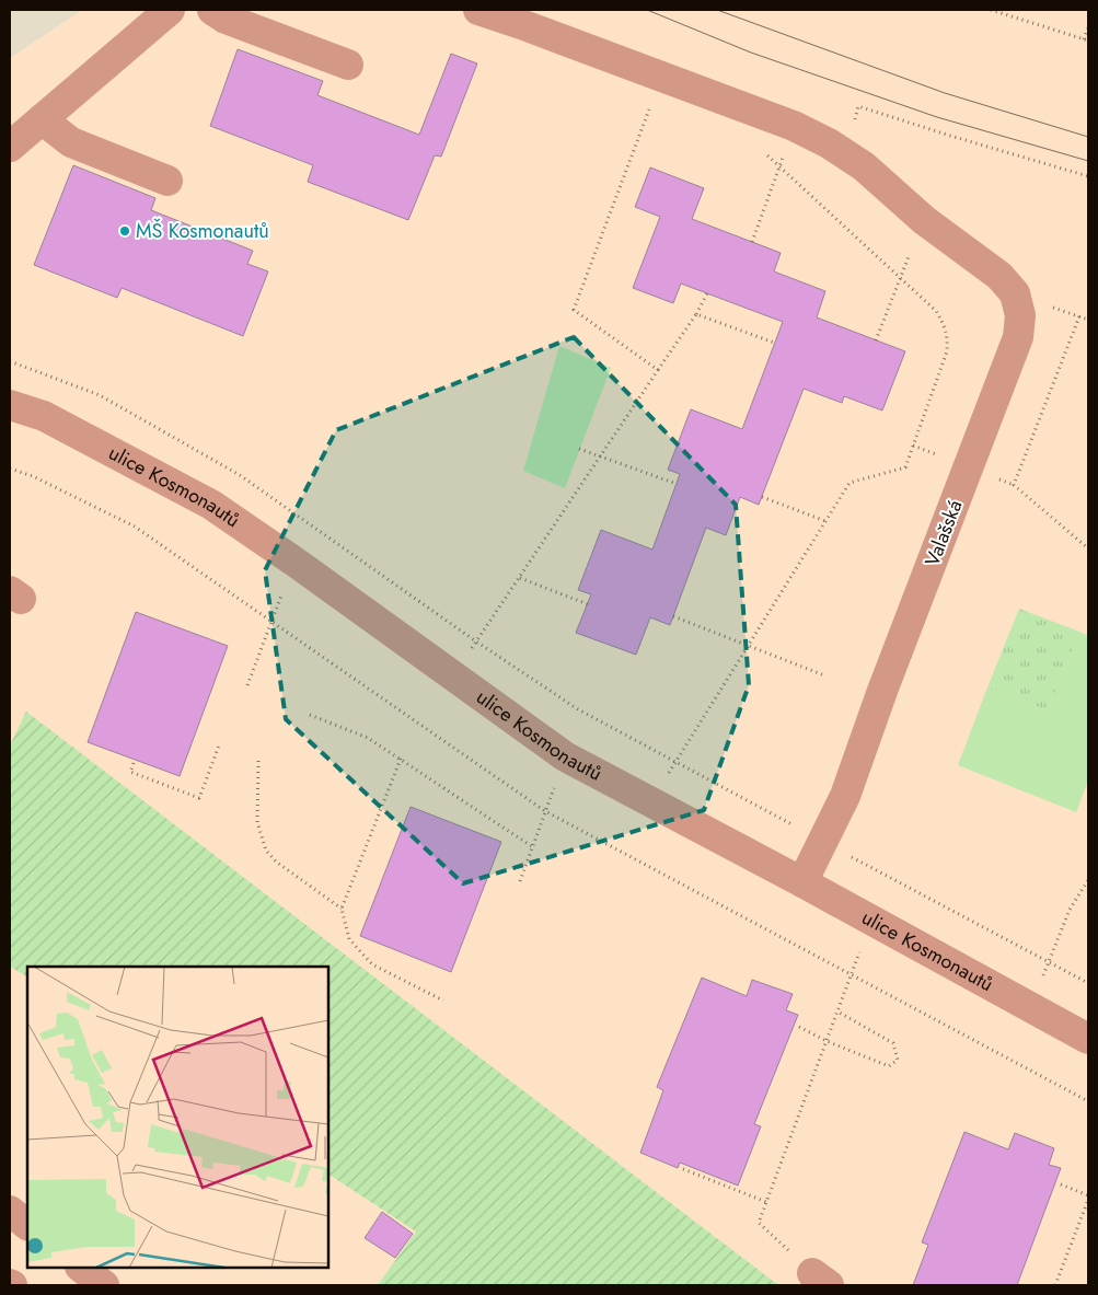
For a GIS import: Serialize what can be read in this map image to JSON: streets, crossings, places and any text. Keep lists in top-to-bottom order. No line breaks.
{"streets":{"street":["ulice Kosmonautů","Valašská"]},"crossings":[["ulice Kosmonautů","Valašská"]],"places":["MŠ Kosmonautů"]}
